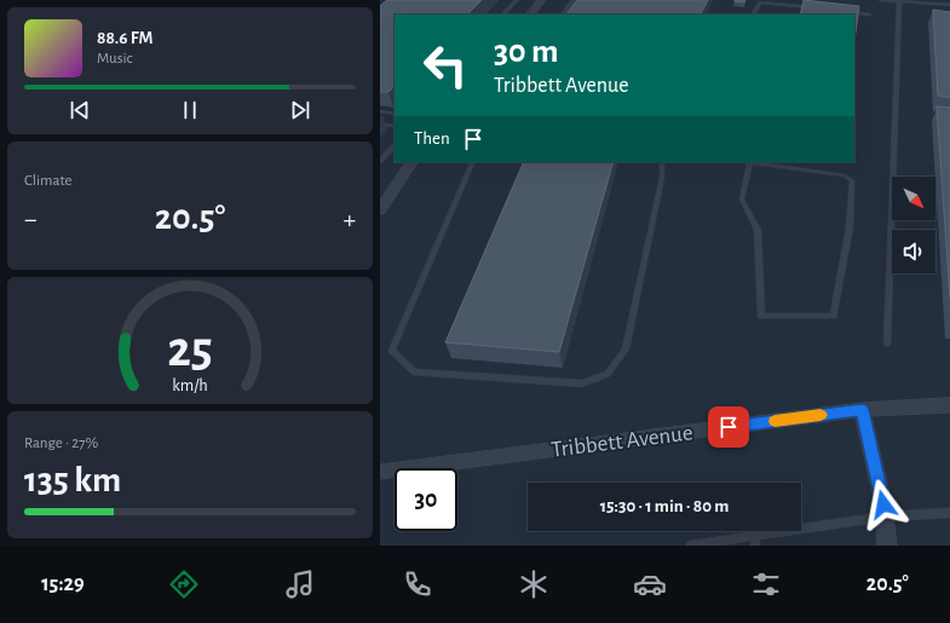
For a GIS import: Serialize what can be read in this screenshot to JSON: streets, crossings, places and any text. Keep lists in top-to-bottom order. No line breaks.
{"streets":{"street":["Tribbett Avenue"]},"north":"bottom right","page":{"turn":["30 m","Tribbett Avenue"],"song":["88.6 FM","Music"],"then":"Then","tile":["Climate",["Range · 27%","135 km"]],"heat":["−","20.5°","+"],"limit":"30","trip":"15:30 · 1 min · 80 m","tabs":["15:29","20.5°"],"gauge":["25","km/h"]}}
